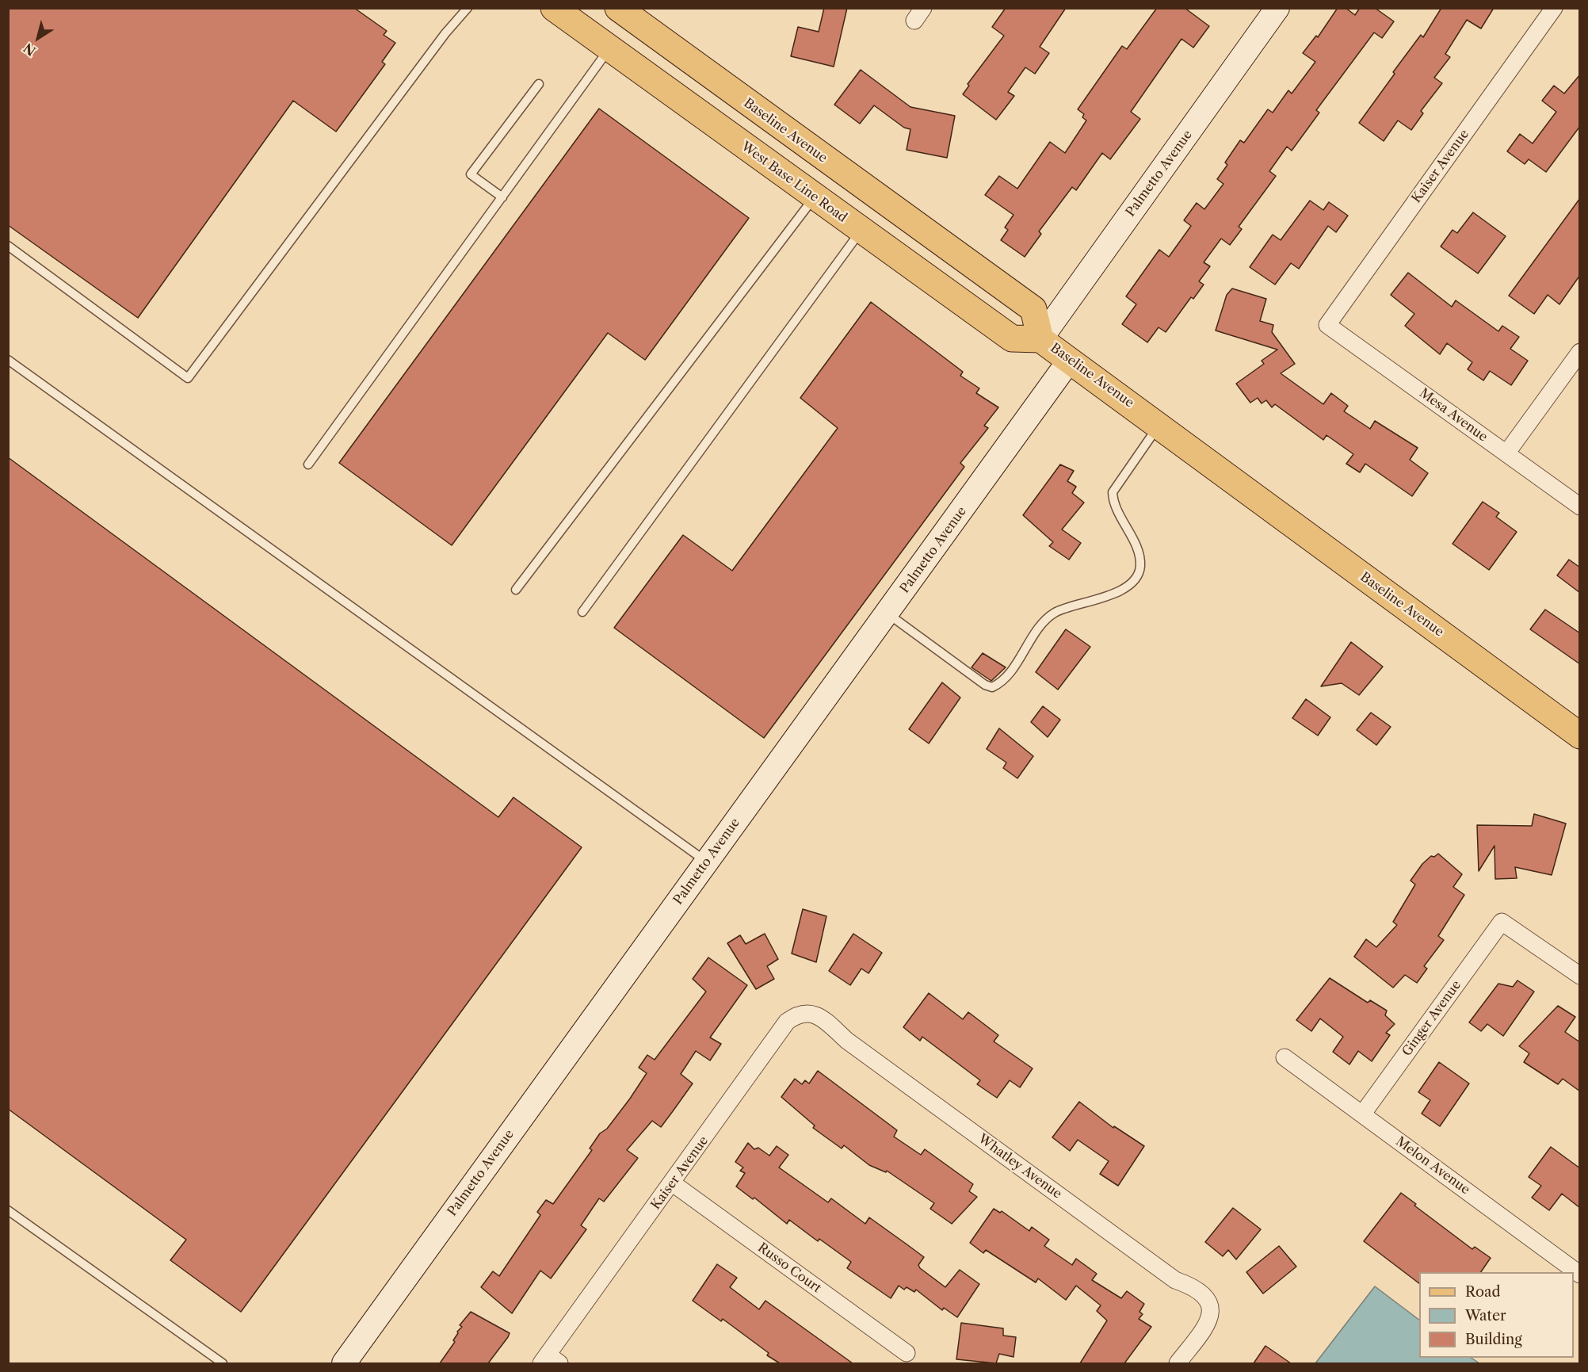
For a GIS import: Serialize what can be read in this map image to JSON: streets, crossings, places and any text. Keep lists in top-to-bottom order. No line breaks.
{"streets":{"main road":["Baseline Avenue","West Base Line Road"],"street":["Kaiser Avenue","Palmetto Avenue","Mesa Avenue","Ginger Avenue","Melon Avenue","Whatley Avenue","Russo Court"]},"crossings":[["Baseline Avenue","Palmetto Avenue"],["Baseline Avenue","West Base Line Road"],["Kaiser Avenue","Mesa Avenue"],["Kaiser Avenue","Whatley Avenue"],["Kaiser Avenue","Russo Court"],["Palmetto Avenue","West Base Line Road"],["Ginger Avenue","Melon Avenue"]],"legend":["Road","Water","Building"],"north":"bottom left"}
